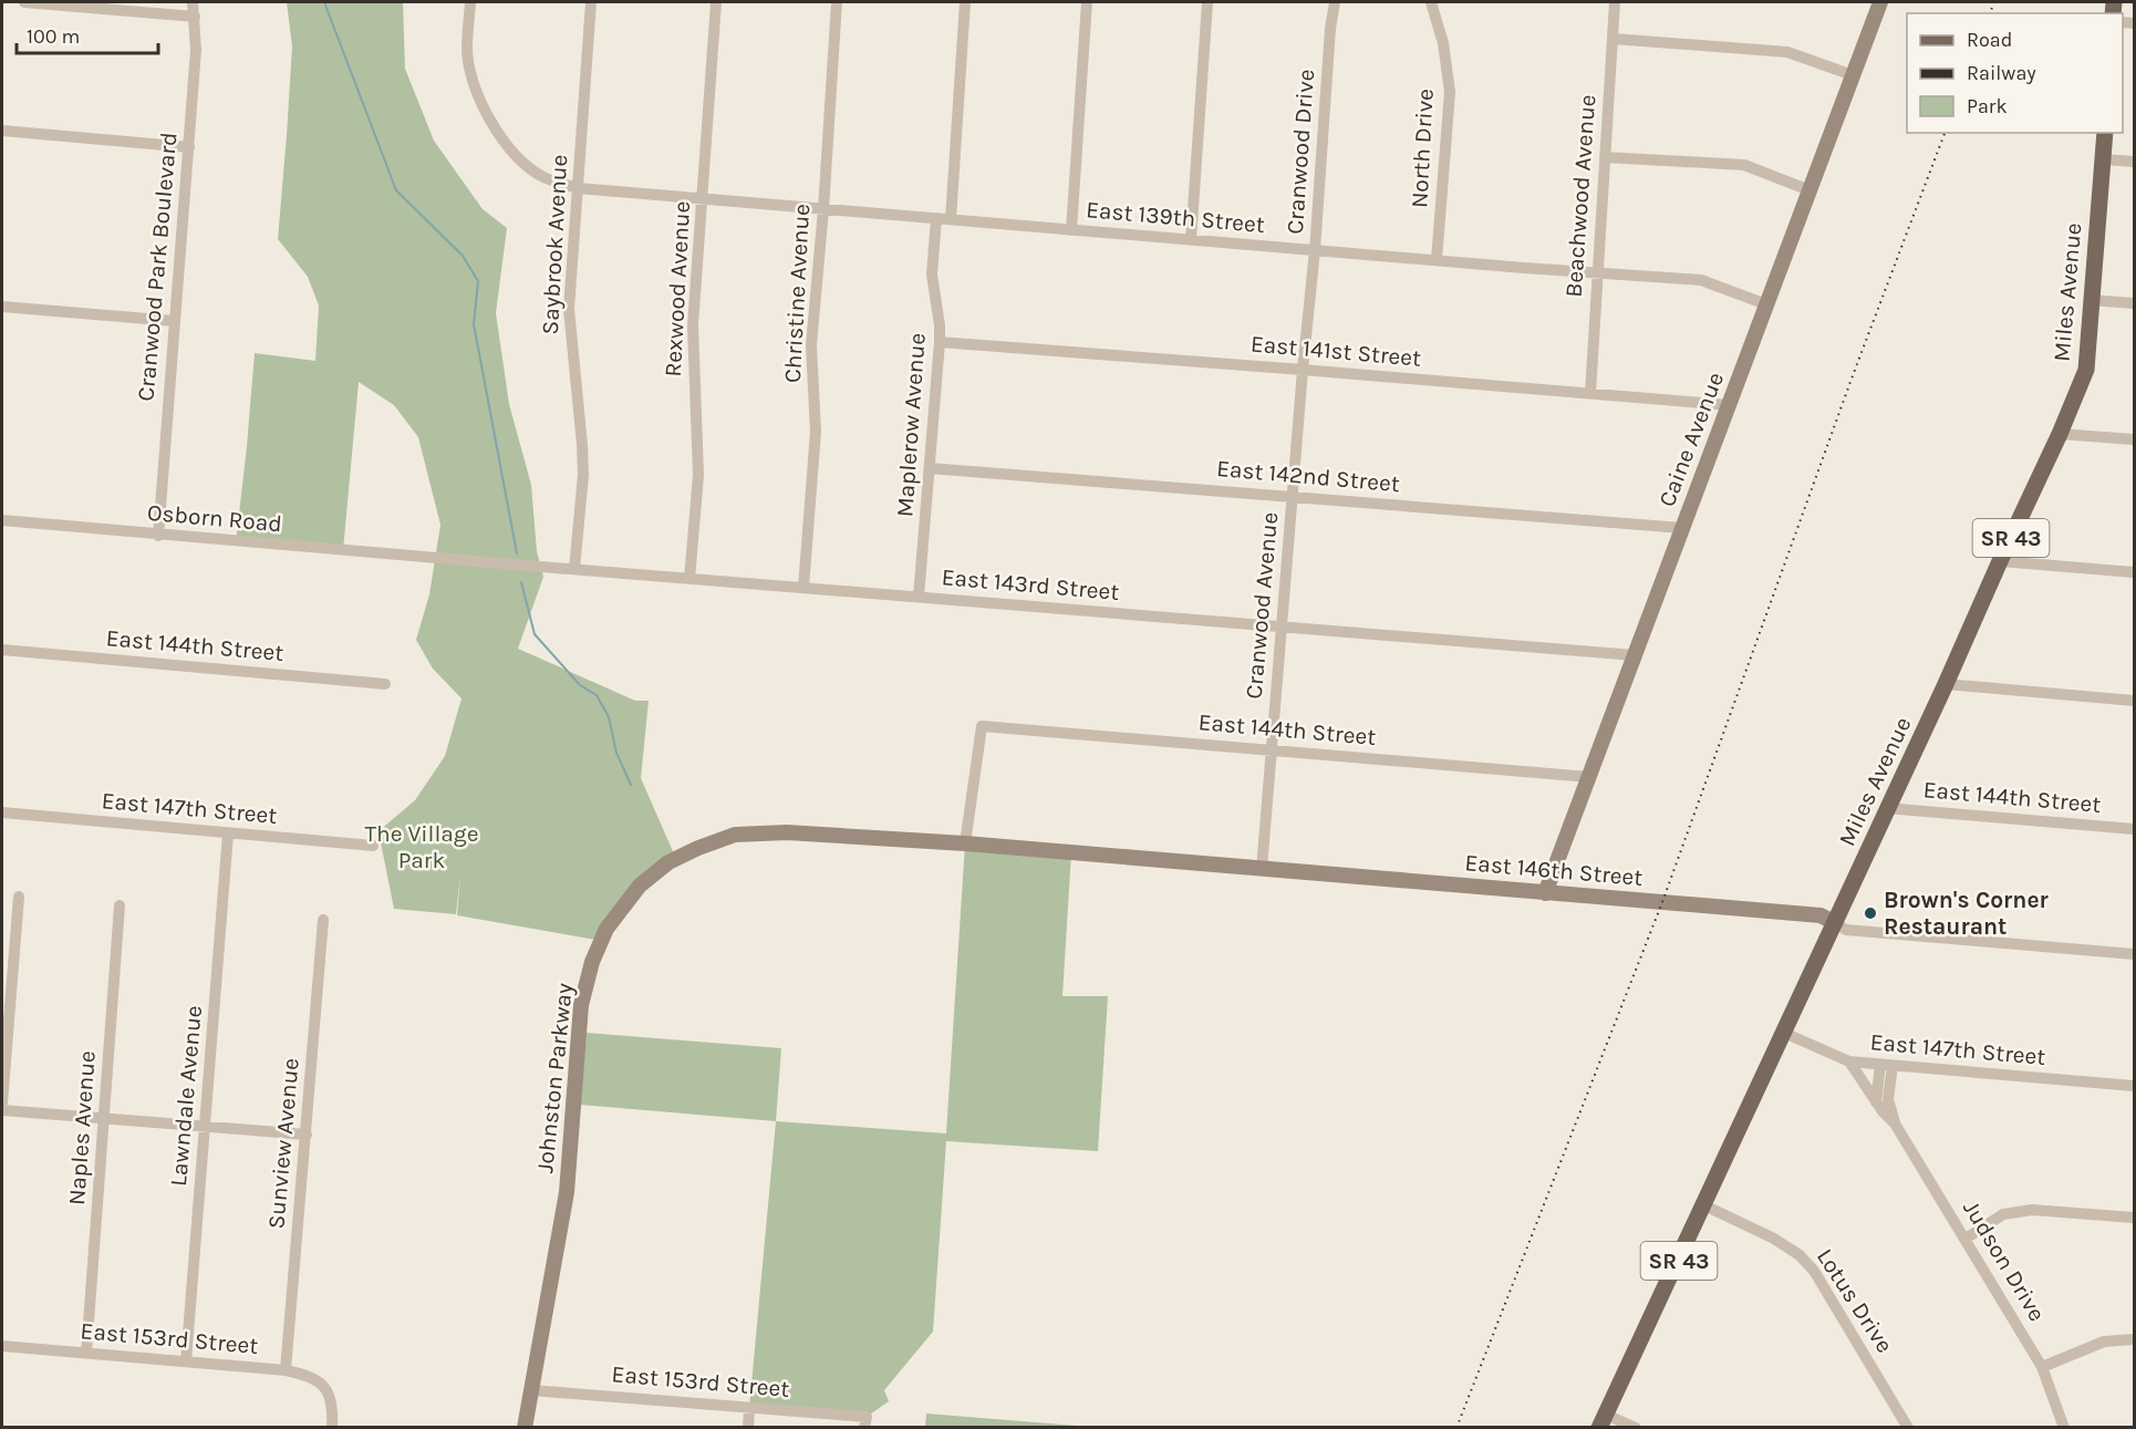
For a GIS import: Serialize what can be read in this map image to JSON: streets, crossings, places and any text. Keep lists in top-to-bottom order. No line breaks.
{"streets":{"main road":["Miles Avenue","SR 43"],"street":["North Drive","Cranwood Drive","Beachwood Avenue","East 139th Street","Saybrook Avenue","Cranwood Park Boulevard","Rexwood Avenue","Christine Avenue","East 141st Street","Maplerow Avenue","Caine Avenue","East 142nd Street","Osborn Road","East 143rd Street","Cranwood Avenue","East 144th Street","East 147th Street","East 146th Street","Johnston Parkway","Lawndale Avenue","Naples Avenue","Sunview Avenue","Judson Drive","Lotus Drive","East 153rd Street"]},"crossings":[["North Drive","East 139th Street"],["Cranwood Drive","East 139th Street"],["Cranwood Drive","Cranwood Avenue"],["Beachwood Avenue","East 139th Street"],["Beachwood Avenue","East 141st Street"],["East 139th Street","Saybrook Avenue"],["East 139th Street","Rexwood Avenue"],["East 139th Street","Christine Avenue"],["East 139th Street","Maplerow Avenue"],["East 139th Street","Caine Avenue"],["Saybrook Avenue","East 143rd Street"],["Cranwood Park Boulevard","Osborn Road"],["Rexwood Avenue","East 143rd Street"],["Miles Avenue","East 144th Street"],["Miles Avenue","East 147th Street"],["Miles Avenue","East 146th Street"],["Miles Avenue","Lotus Drive"],["Christine Avenue","East 143rd Street"],["East 141st Street","Maplerow Avenue"],["East 141st Street","Caine Avenue"],["East 141st Street","Cranwood Avenue"],["Maplerow Avenue","East 142nd Street"],["Maplerow Avenue","East 143rd Street"],["Caine Avenue","East 142nd Street"],["Caine Avenue","East 143rd Street"],["Caine Avenue","East 144th Street"],["Caine Avenue","East 146th Street"],["East 142nd Street","Cranwood Avenue"],["Osborn Road","East 143rd Street"],["East 143rd Street","Cranwood Avenue"],["Cranwood Avenue","East 144th Street"],["Cranwood Avenue","East 146th Street"],["East 144th Street","East 146th Street"],["East 144th Street","Johnston Parkway"],["East 147th Street","Lawndale Avenue"],["East 147th Street","Judson Drive"],["East 146th Street","Johnston Parkway"],["Johnston Parkway","East 153rd Street"],["Lawndale Avenue","East 153rd Street"],["Naples Avenue","East 153rd Street"],["Sunview Avenue","East 153rd Street"]],"parks":["The Village Park"],"places":["Brown's Corner Restaurant"],"legend":["Road","Railway","Park"],"scale_bar":"100 m"}
